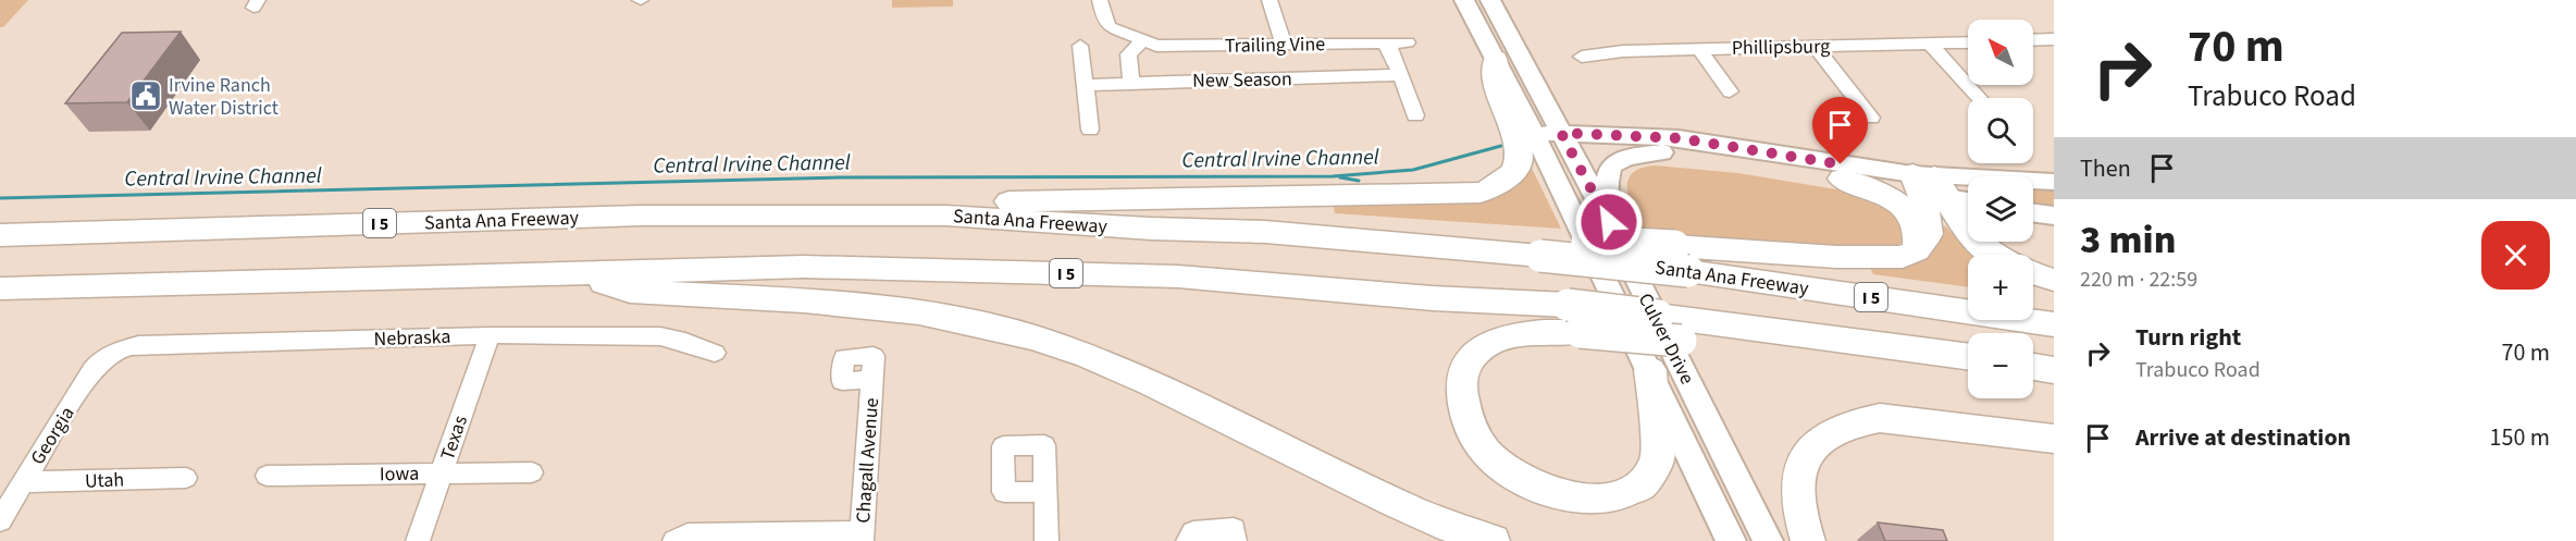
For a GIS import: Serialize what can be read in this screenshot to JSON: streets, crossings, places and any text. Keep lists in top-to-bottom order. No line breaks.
{"streets":{"highway":["Santa Ana Freeway","I 5"],"main road":["Culver Drive"],"street":["Trailing Vine","Phillipsburg","New Season","Nebraska","Georgia","Texas","Chagall Avenue","Iowa","Utah"]},"crossings":[["Nebraska","Georgia"],["Nebraska","Texas"],["Georgia","Utah"],["Texas","Iowa"]],"water":["Central Irvine Channel"],"places":{"public building":["Irvine Ranch Water District"]},"north":"top left","page":{"turn":["70 m","Trabuco Road"],"map_buttons":["+","−"],"then":"Then","heading":["3 min","220 m · 22:59"],"list":[{"name":"Turn right","note":"Trabuco Road","value":"70 m"},{"name":"Arrive at destination","value":"150 m"}]}}
